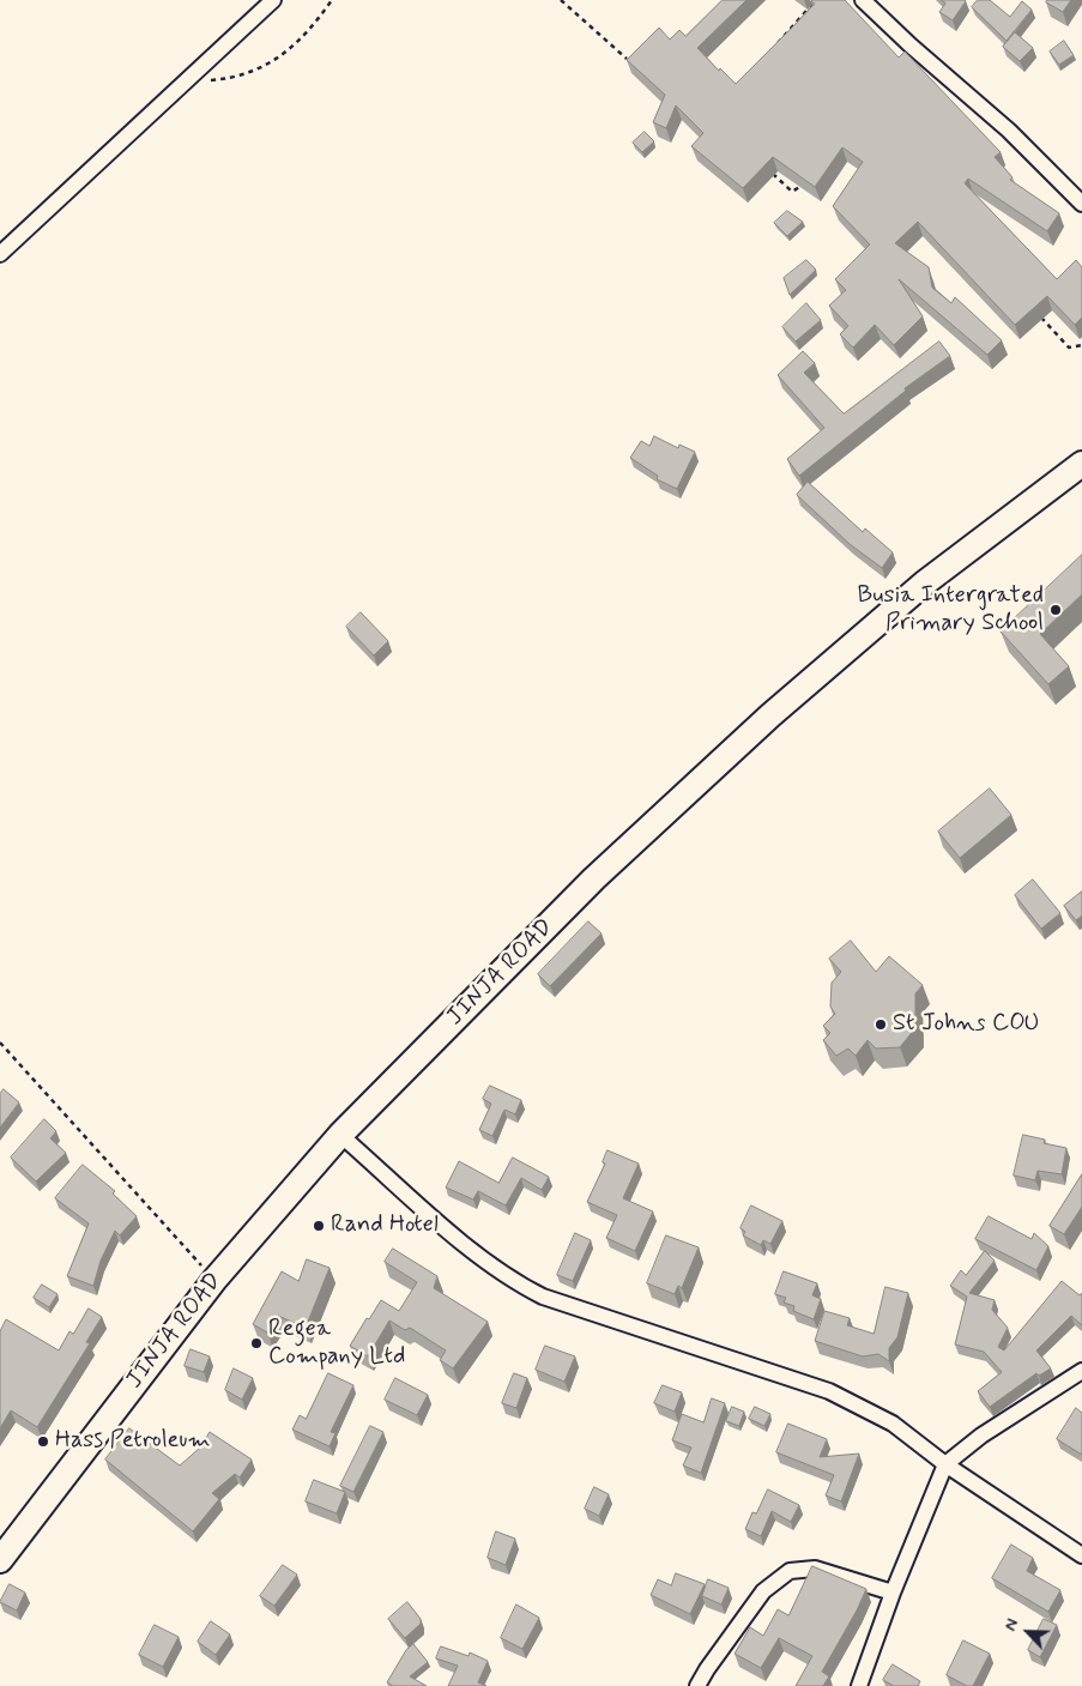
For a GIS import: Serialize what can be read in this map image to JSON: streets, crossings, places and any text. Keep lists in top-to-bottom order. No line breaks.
{"streets":{"main road":["JINJA ROAD"]},"places":["Busia Intergrated Primary School","St Johns COU","Rand Hotel","Regea Company Ltd","Hass Petroleum"],"north":"top left"}
